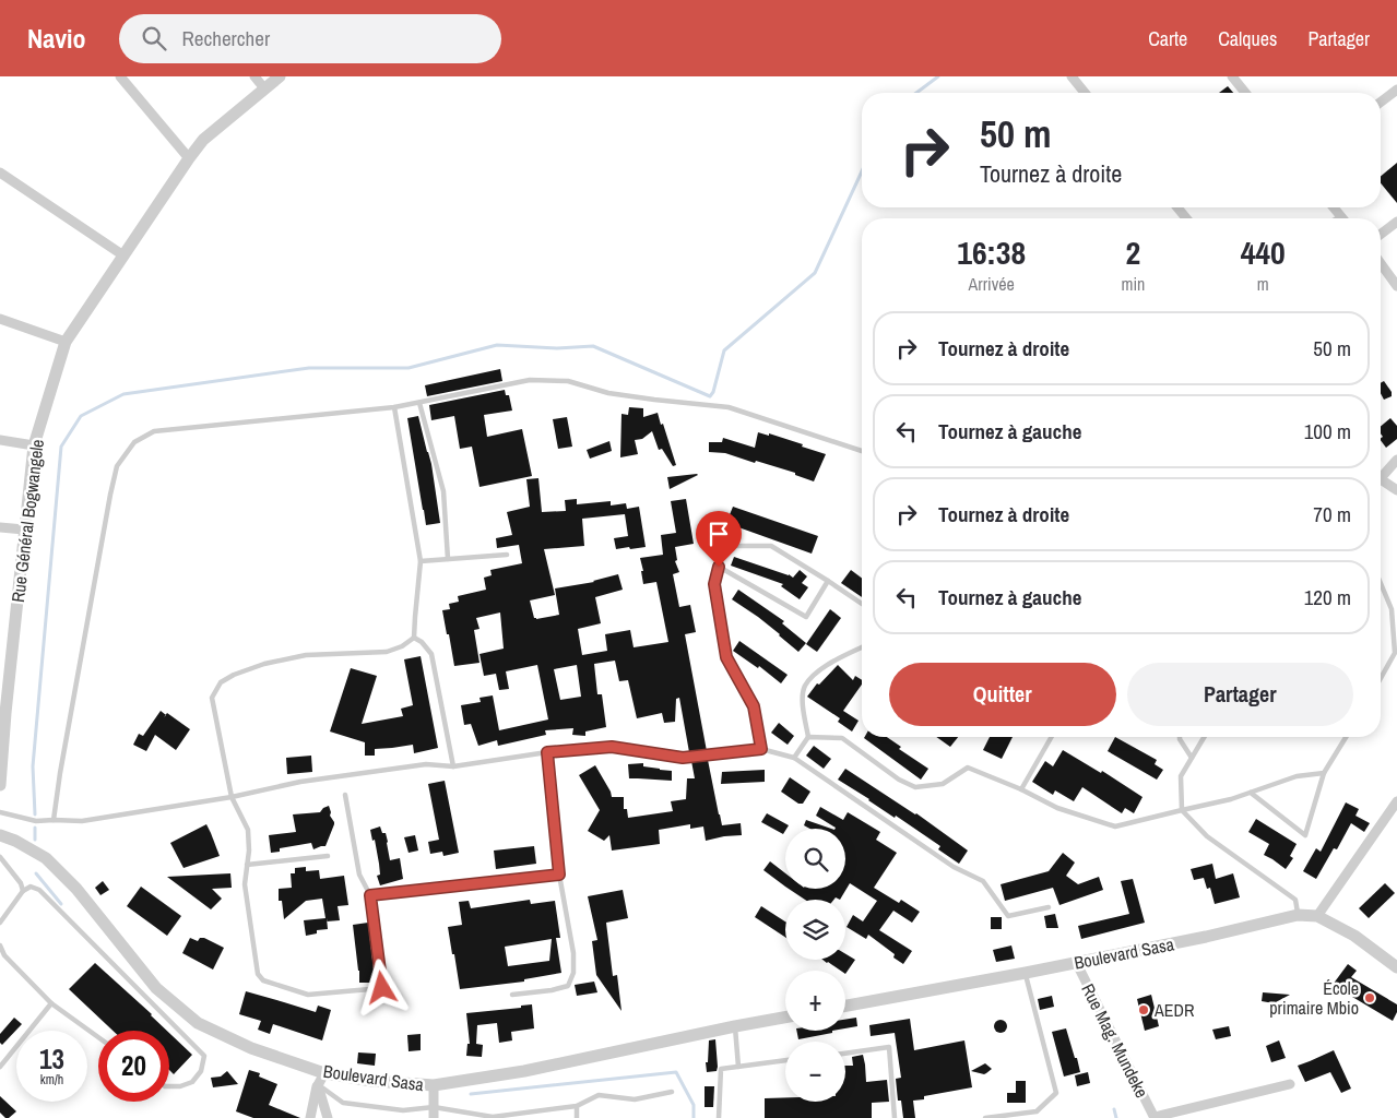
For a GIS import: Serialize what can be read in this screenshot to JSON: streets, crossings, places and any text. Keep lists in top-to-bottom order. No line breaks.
{"streets":{"street":["Rue Général Bogwangele","Boulevard Sasa","Rue Mag. Mundeke"]},"crossings":[["Boulevard Sasa","Rue Mag. Mundeke"]],"places":["École primaire Mbio","AEDR"],"page":{"header":"Navio","search":"Rechercher","nav":["Carte","Calques","Partager"],"turn":["50 m","Tournez à droite"],"eta":["16:38","Arrivée","2","min","440","m"],"list":[{"name":"Tournez à droite","value":"50 m"},{"name":"Tournez à gauche","value":"100 m"},{"name":"Tournez à droite","value":"70 m"},{"name":"Tournez à gauche","value":"120 m"}],"buttons":["Quitter","Partager"],"map_buttons":["+","−"],"speed":"13 km/h","limit":"20"}}
